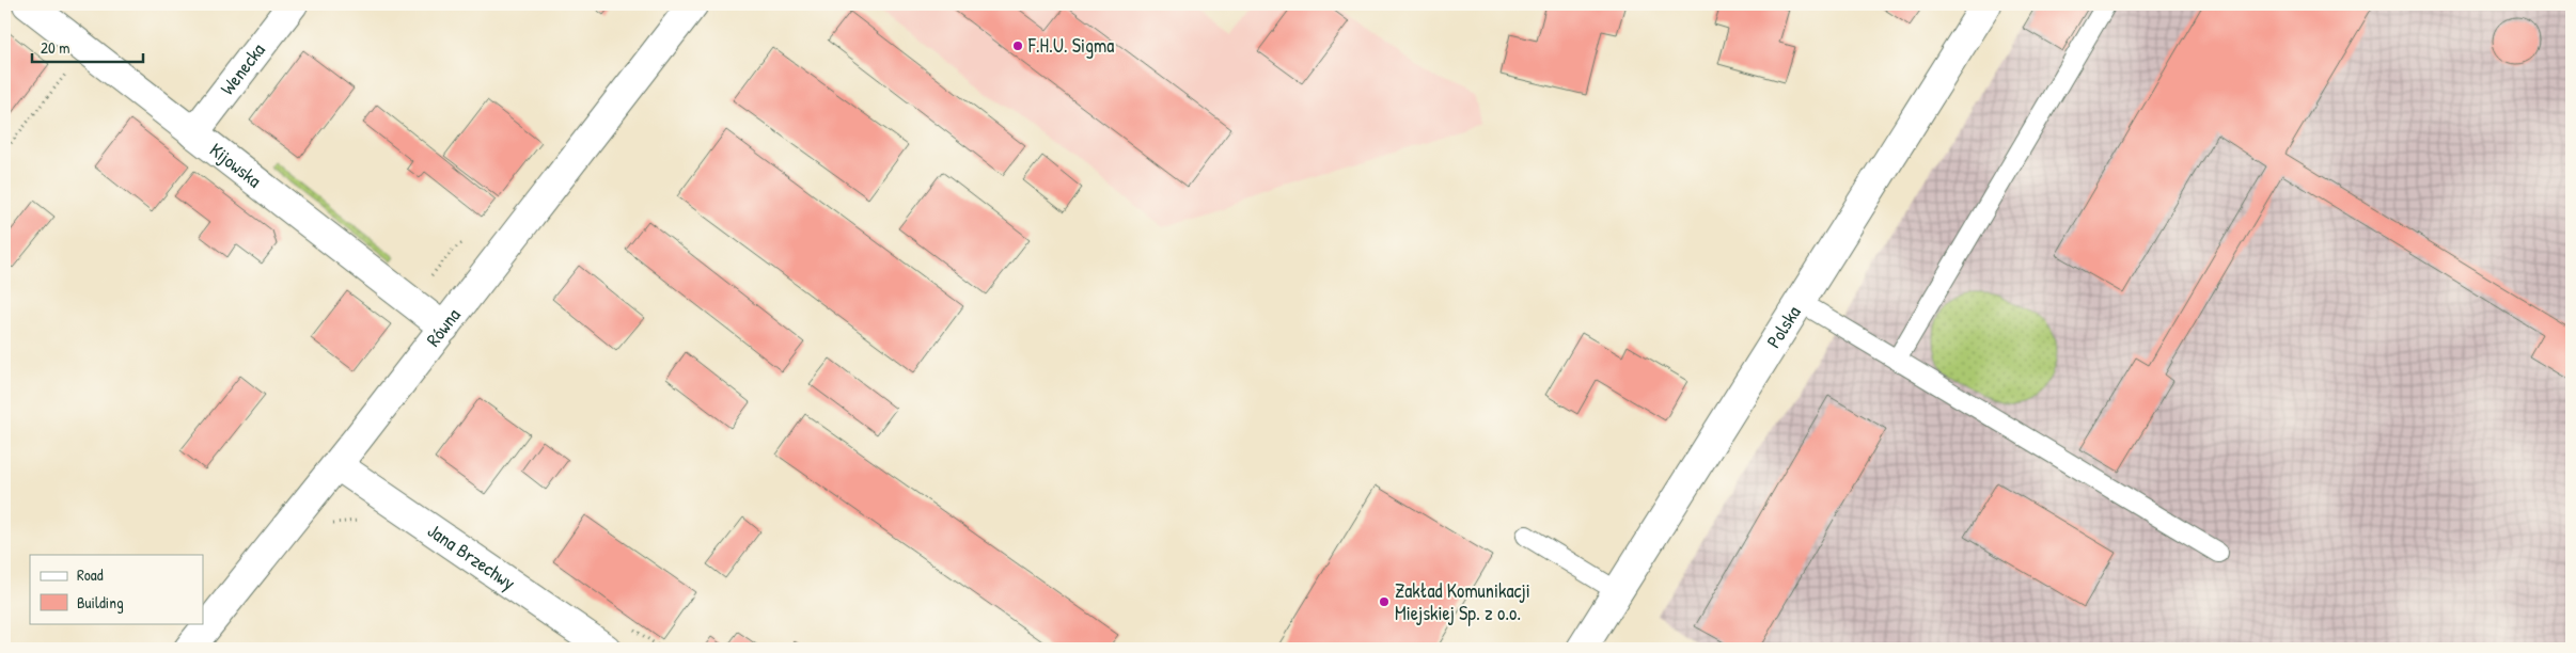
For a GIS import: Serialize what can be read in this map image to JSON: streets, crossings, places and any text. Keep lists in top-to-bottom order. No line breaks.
{"streets":{"street":["Wenecka","Kijowska","Polska","Równa","Jana Brzechwy"]},"crossings":[["Wenecka","Kijowska"],["Kijowska","Równa"],["Równa","Jana Brzechwy"]],"places":["F.H.U. Sigma","Zakład Komunikacji Miejskiej Sp. z o.o."],"legend":["Road","Building"],"scale_bar":"20 m"}
